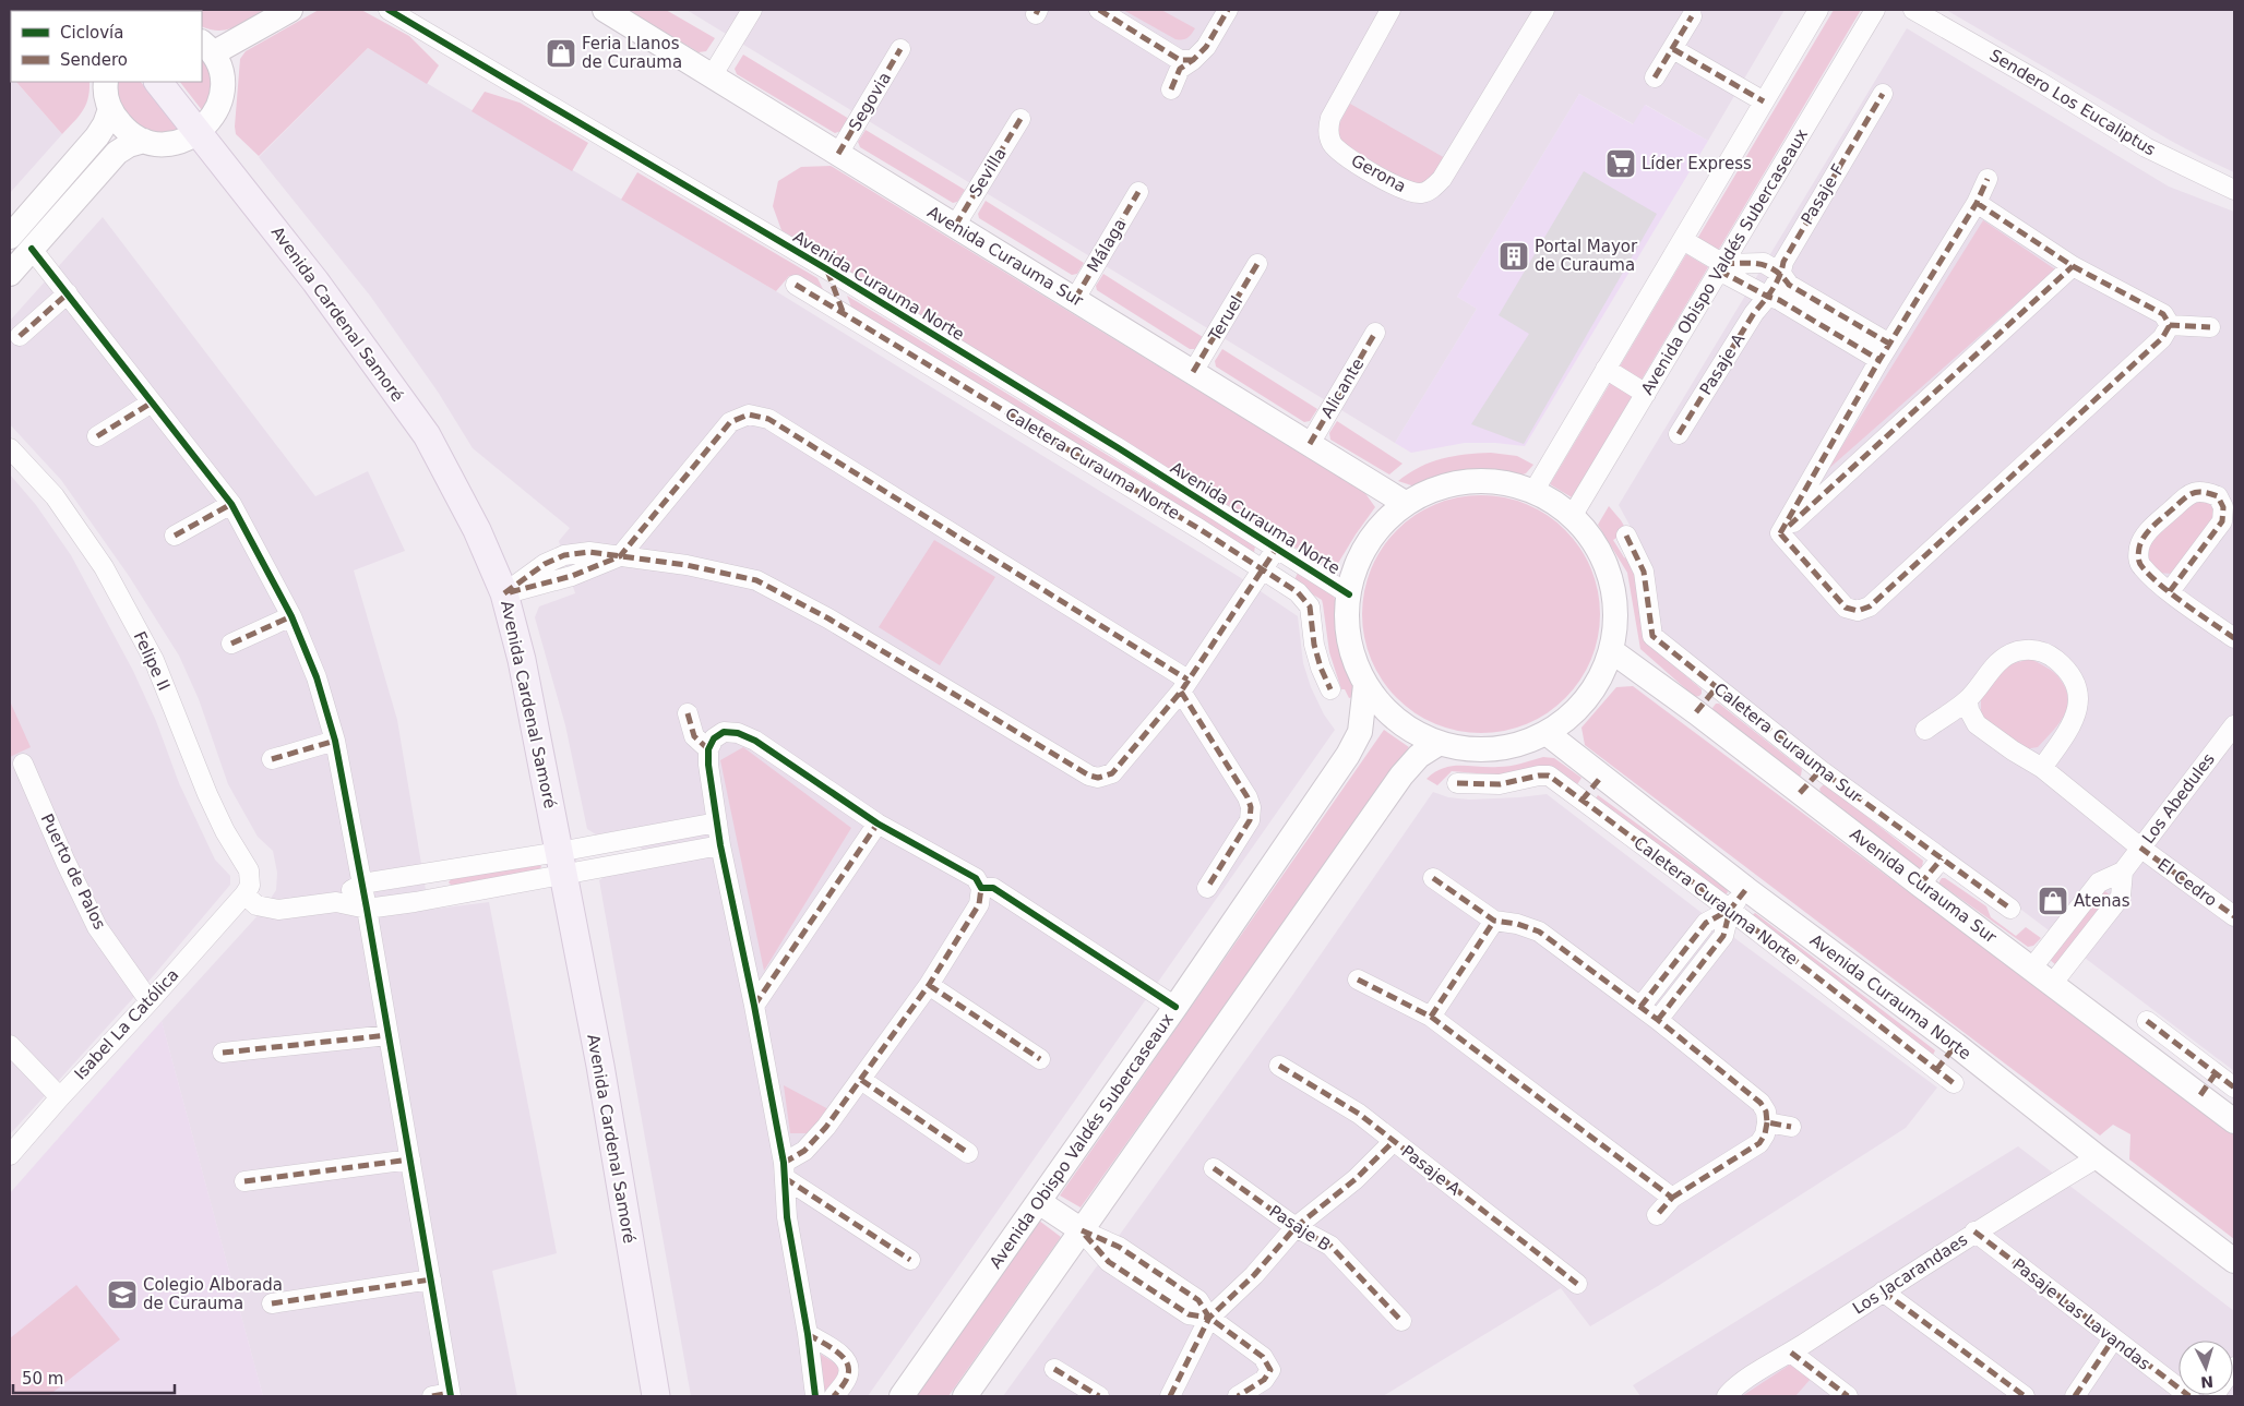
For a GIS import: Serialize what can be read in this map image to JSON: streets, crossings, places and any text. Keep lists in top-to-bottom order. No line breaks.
{"streets":{"main road":["Avenida Cardenal Samoré"],"street":["Segovia","Sendero Los Eucaliptus","Sevilla","Gerona","Pasaje F","Málaga","Avenida Curauma Sur","Avenida Obispo Valdés Subercaseaux","Avenida Curauma Norte","Teruel","Pasaje A","Alicante","Caletera Curauma Norte","Felipe II","Caletera Curauma Sur","Los Abedules","Puerto de Palos","El Cedro","Isabel La Católica","Pasaje B","Los Jacarandaes","Pasaje Las Lavandas"]},"crossings":[["Segovia","Avenida Curauma Sur"],["Sevilla","Avenida Curauma Sur"],["Pasaje F","Pasaje A"],["Málaga","Avenida Curauma Sur"],["Avenida Curauma Sur","Teruel"],["Avenida Curauma Sur","Alicante"],["Avenida Curauma Sur","Los Abedules"],["Avenida Curauma Norte","Los Jacarandaes"],["Felipe II","Isabel La Católica"],["Los Abedules","El Cedro"],["Puerto de Palos","Isabel La Católica"],["Los Jacarandaes","Pasaje Las Lavandas"]],"places":{"shop":["Feria Llanos de Curauma","Atenas"],"supermarket":["Líder Express"],"building":["Portal Mayor de Curauma"],"school or university":["Colegio Alborada de Curauma"]},"legend":["Ciclovía","Sendero"],"scale_bar":"50 m","north":"bottom"}
